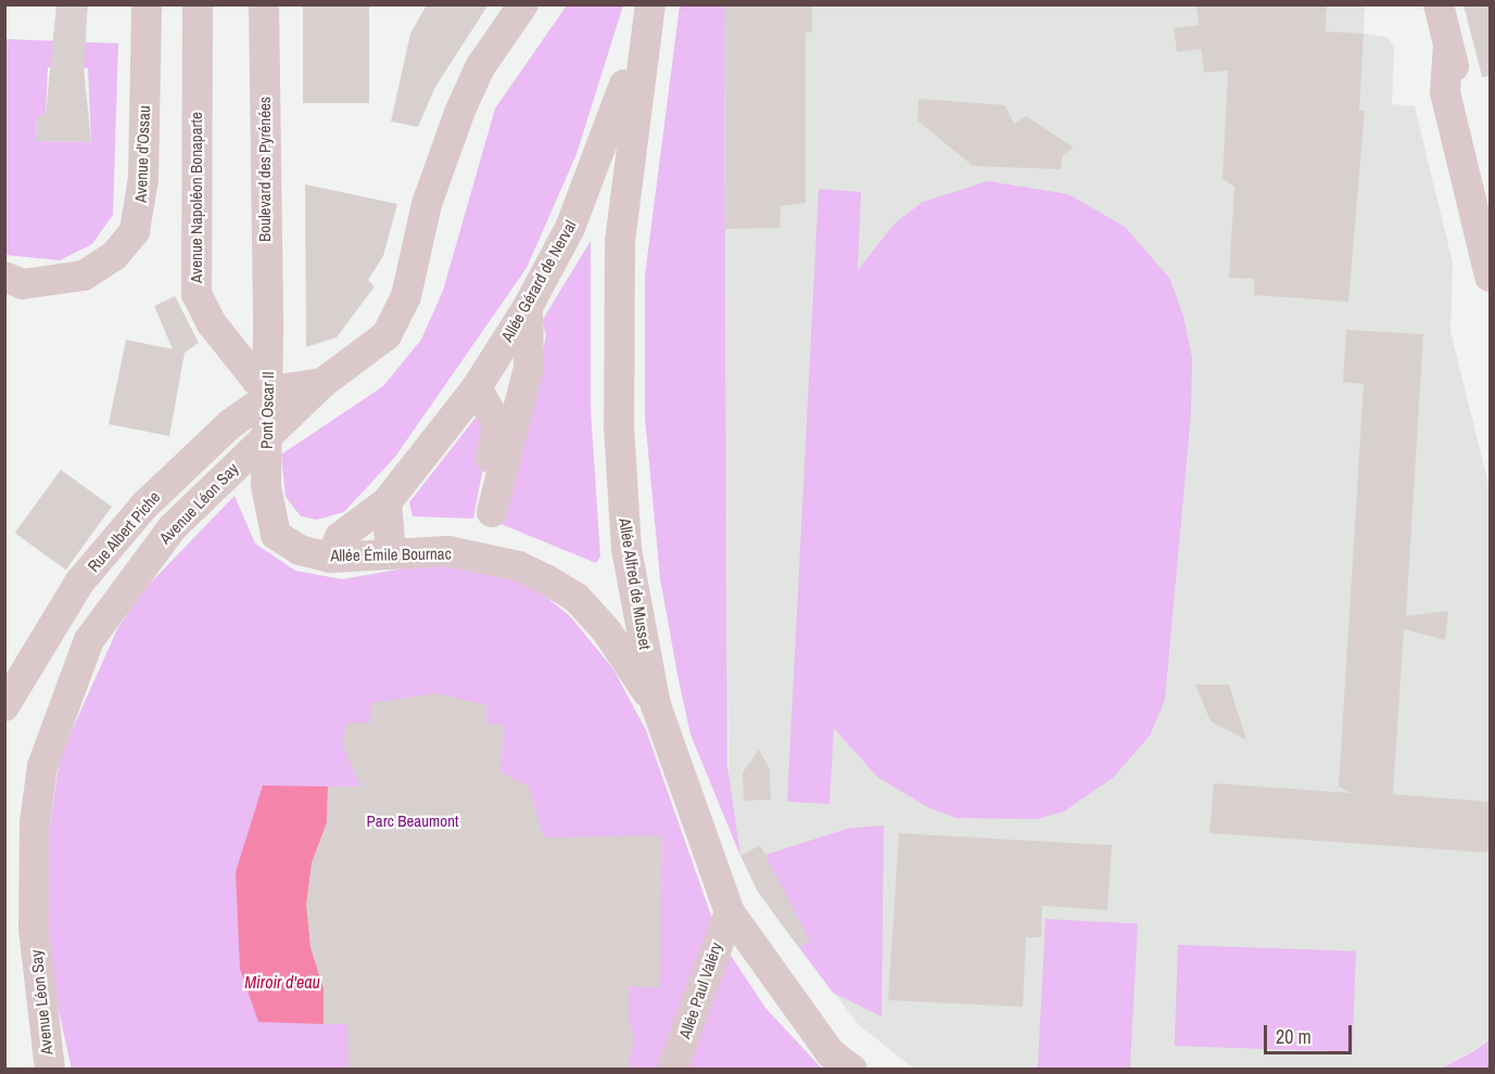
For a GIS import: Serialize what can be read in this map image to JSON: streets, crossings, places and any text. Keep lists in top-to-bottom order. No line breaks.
{"streets":{"street":["Avenue d'Ossau","Boulevard des Pyrénées","Avenue Napoléon Bonaparte","Allée Gérard de Nerval","Pont Oscar II","Avenue Léon Say","Rue Albert Piche","Allée Émile Bournac","Allée Alfred de Musset","Allée Paul Valéry"]},"crossings":[["Boulevard des Pyrénées","Pont Oscar II"],["Avenue Napoléon Bonaparte","Rue Albert Piche"],["Allée Gérard de Nerval","Allée Émile Bournac"],["Allée Gérard de Nerval","Allée Alfred de Musset"],["Pont Oscar II","Allée Émile Bournac"],["Allée Émile Bournac","Allée Alfred de Musset"],["Allée Alfred de Musset","Allée Paul Valéry"]],"water":["Miroir d'eau"],"parks":["Parc Beaumont"],"scale_bar":"20 m"}
